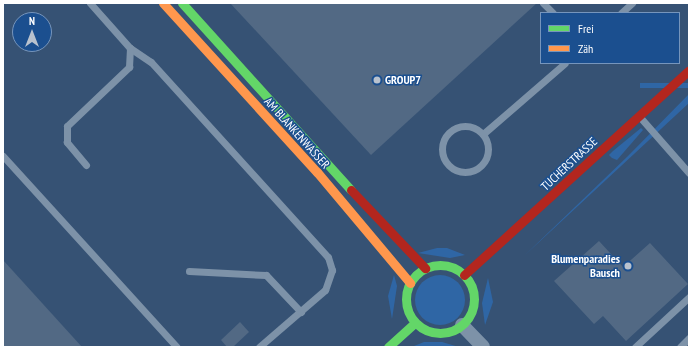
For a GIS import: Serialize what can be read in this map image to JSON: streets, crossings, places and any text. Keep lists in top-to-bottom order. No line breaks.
{"streets":{"street":["AM BLANKENWASSER","TUCHERSTRASSE"]},"crossings":[["AM BLANKENWASSER","TUCHERSTRASSE"]],"places":["GROUP7","Blumenparadies Bausch"],"legend":["Frei","Zäh"],"north":"top"}
